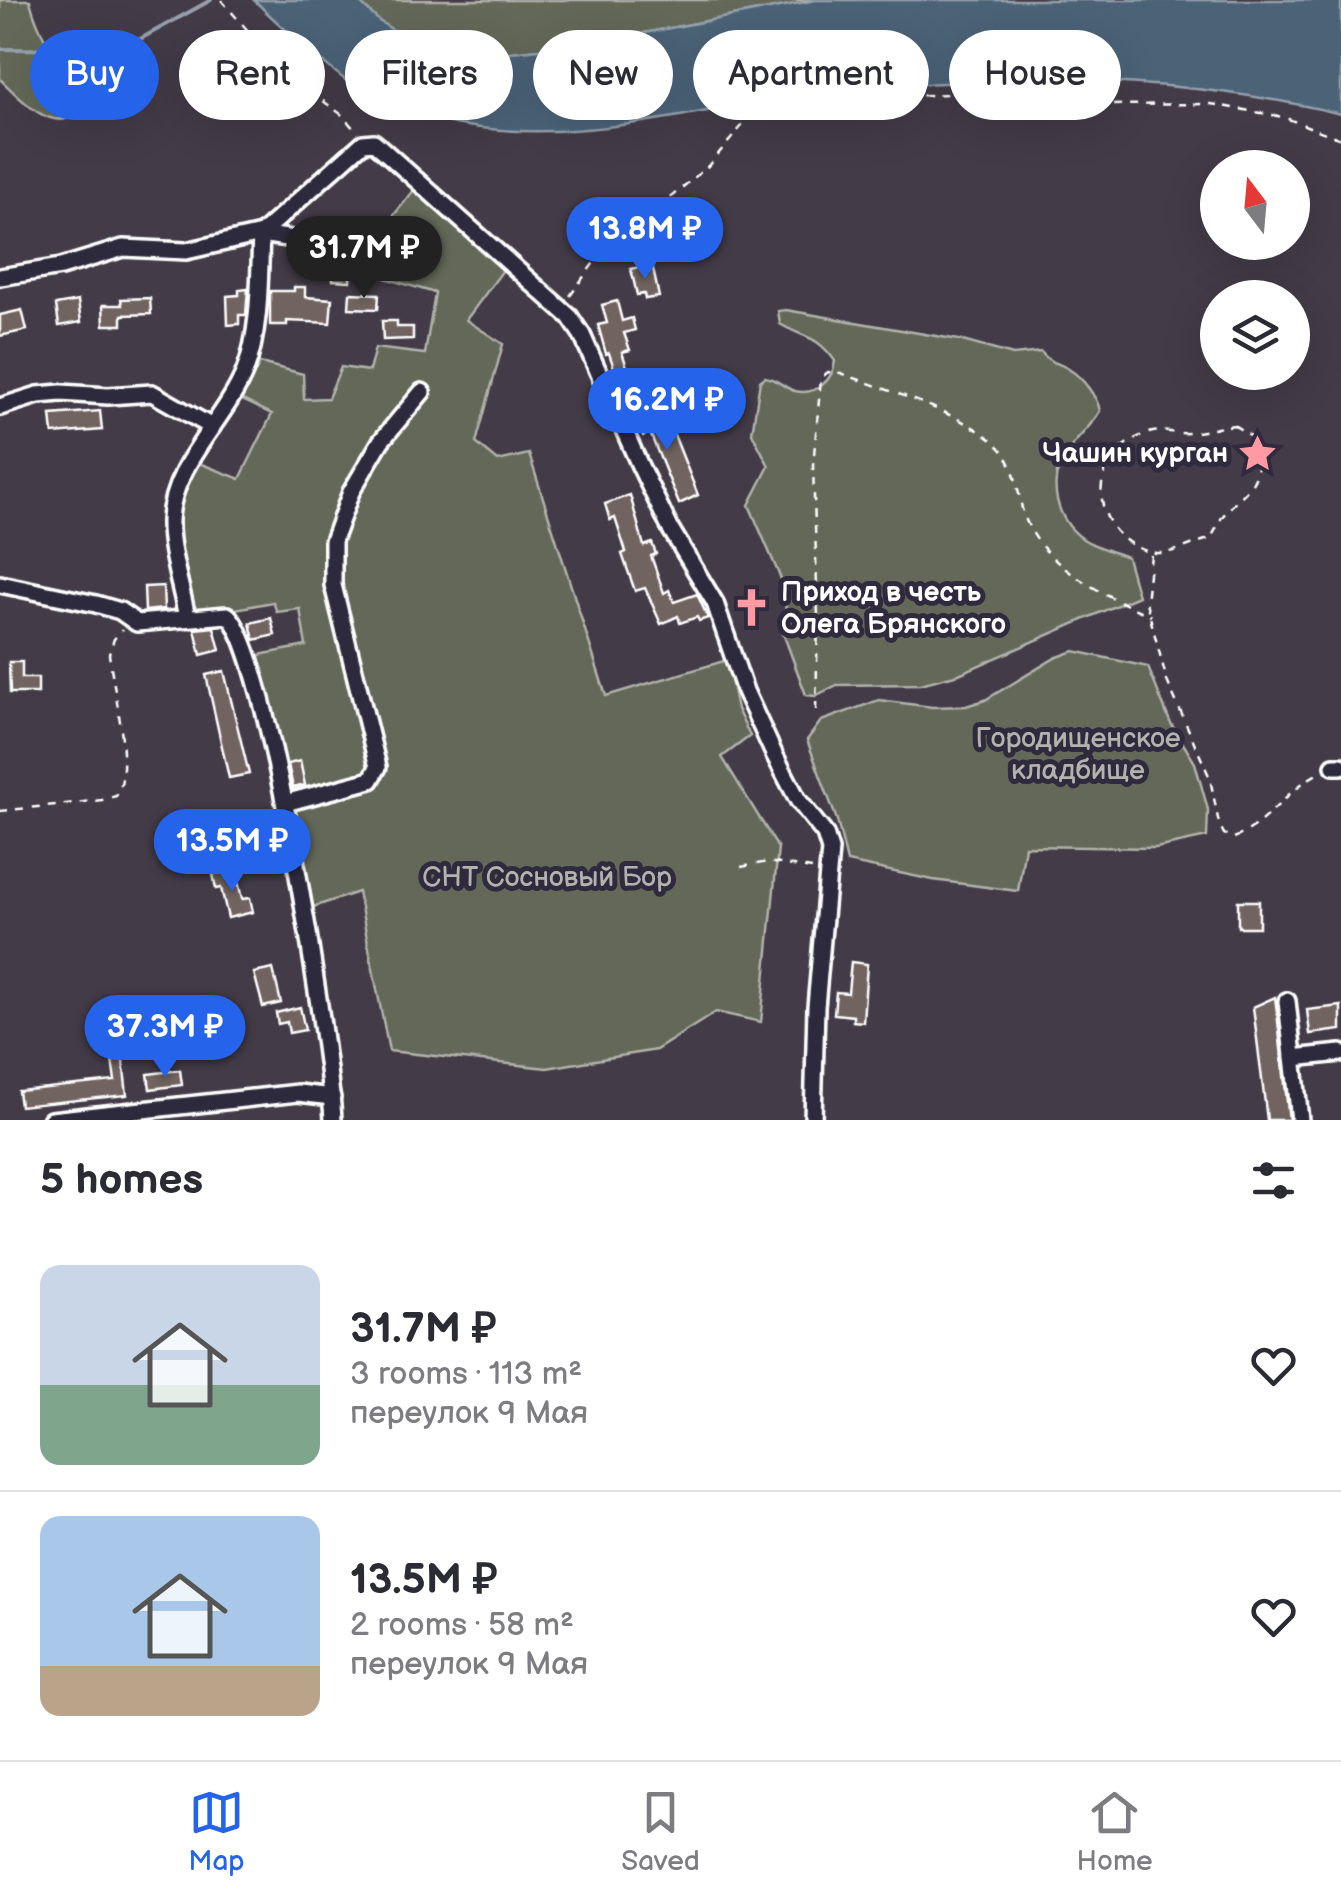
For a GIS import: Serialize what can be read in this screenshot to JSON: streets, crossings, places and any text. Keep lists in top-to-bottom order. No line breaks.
{"parks":["Городищенское кладбище","СНТ Сосновый Бор"],"places":{"place":["Чашин курган"],"church":["Приход в честь Олега Брянского"]},"north":"top","page":{"chip":["Buy","Rent","Filters","New","Apartment","House"],"price":["13.8M ₽","31.7M ₽","16.2M ₽","13.5M ₽","37.3M ₽"],"heading":"5 homes","list":[{"name":"31.7M ₽","note":"3 rooms · 113 m² · переулок 9 Мая"},{"name":"13.5M ₽","note":"2 rooms · 58 m² · переулок 9 Мая"}],"tabs":["Map","Saved","Home"]}}
